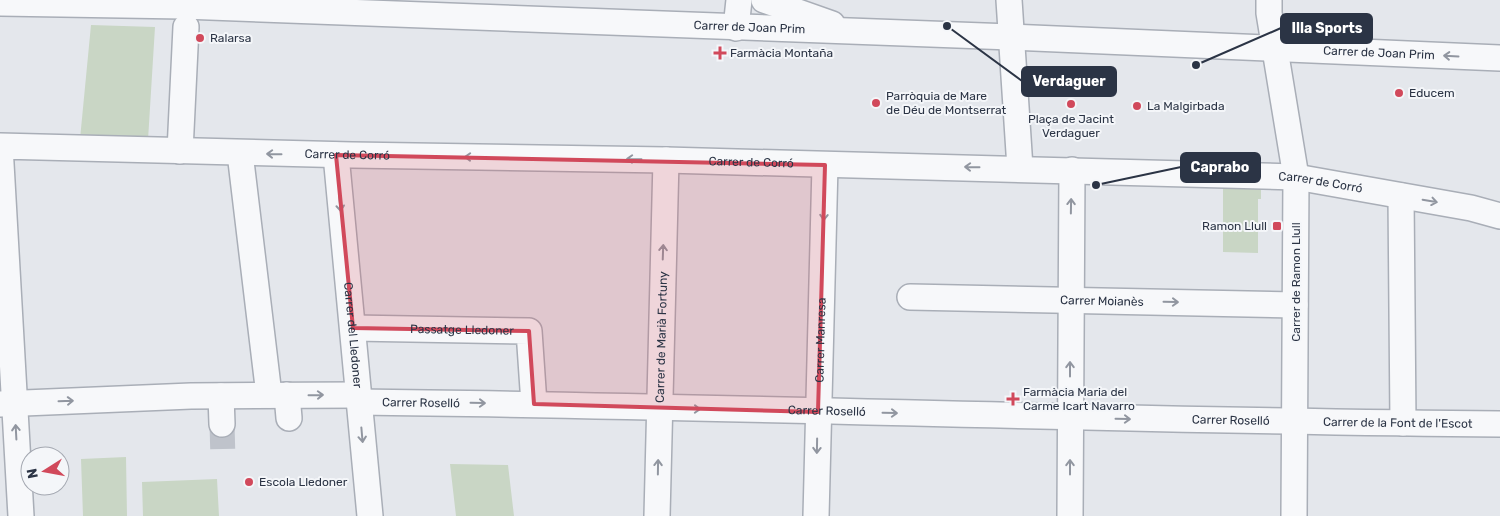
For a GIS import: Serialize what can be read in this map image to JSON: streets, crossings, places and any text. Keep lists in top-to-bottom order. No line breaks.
{"streets":{"street":["Carrer de Joan Prim","Carrer de Corró","Carrer de Ramon Llull","Carrer Moianès","Passatge Lledoner","Carrer del Lledoner","Carrer de Marià Fortuny","Carrer Manresa","Carrer Roselló","Carrer de la Font de l'Escot"]},"crossings":[["Carrer de Joan Prim","Carrer de Ramon Llull"],["Carrer de Corró","Carrer de Ramon Llull"],["Carrer de Corró","Carrer del Lledoner"],["Carrer de Corró","Carrer de Marià Fortuny"],["Carrer de Corró","Carrer Manresa"],["Carrer de Ramon Llull","Carrer Moianès"],["Carrer de Ramon Llull","Carrer Roselló"],["Carrer de Ramon Llull","Carrer de la Font de l'Escot"],["Passatge Lledoner","Carrer del Lledoner"],["Passatge Lledoner","Carrer Roselló"],["Carrer del Lledoner","Carrer Roselló"],["Carrer de Marià Fortuny","Carrer Roselló"],["Carrer Manresa","Carrer Roselló"],["Carrer Roselló","Carrer de la Font de l'Escot"]],"one_way":["Carrer Moianès","Carrer de Marià Fortuny","Carrer Manresa","Carrer Roselló"],"places":{"other":["Verdaguer","Ralarsa","Illa Sports","Educem","Parròquia de Mare de Déu de Montserrat","Plaça de Jacint Verdaguer","La Malgirbada","Caprabo","Escola Lledoner"],"health":["Farmàcia Montaña","Farmàcia Maria del Carme Icart Navarro"],"transit":["Ramon Llull"]},"north":"left"}
